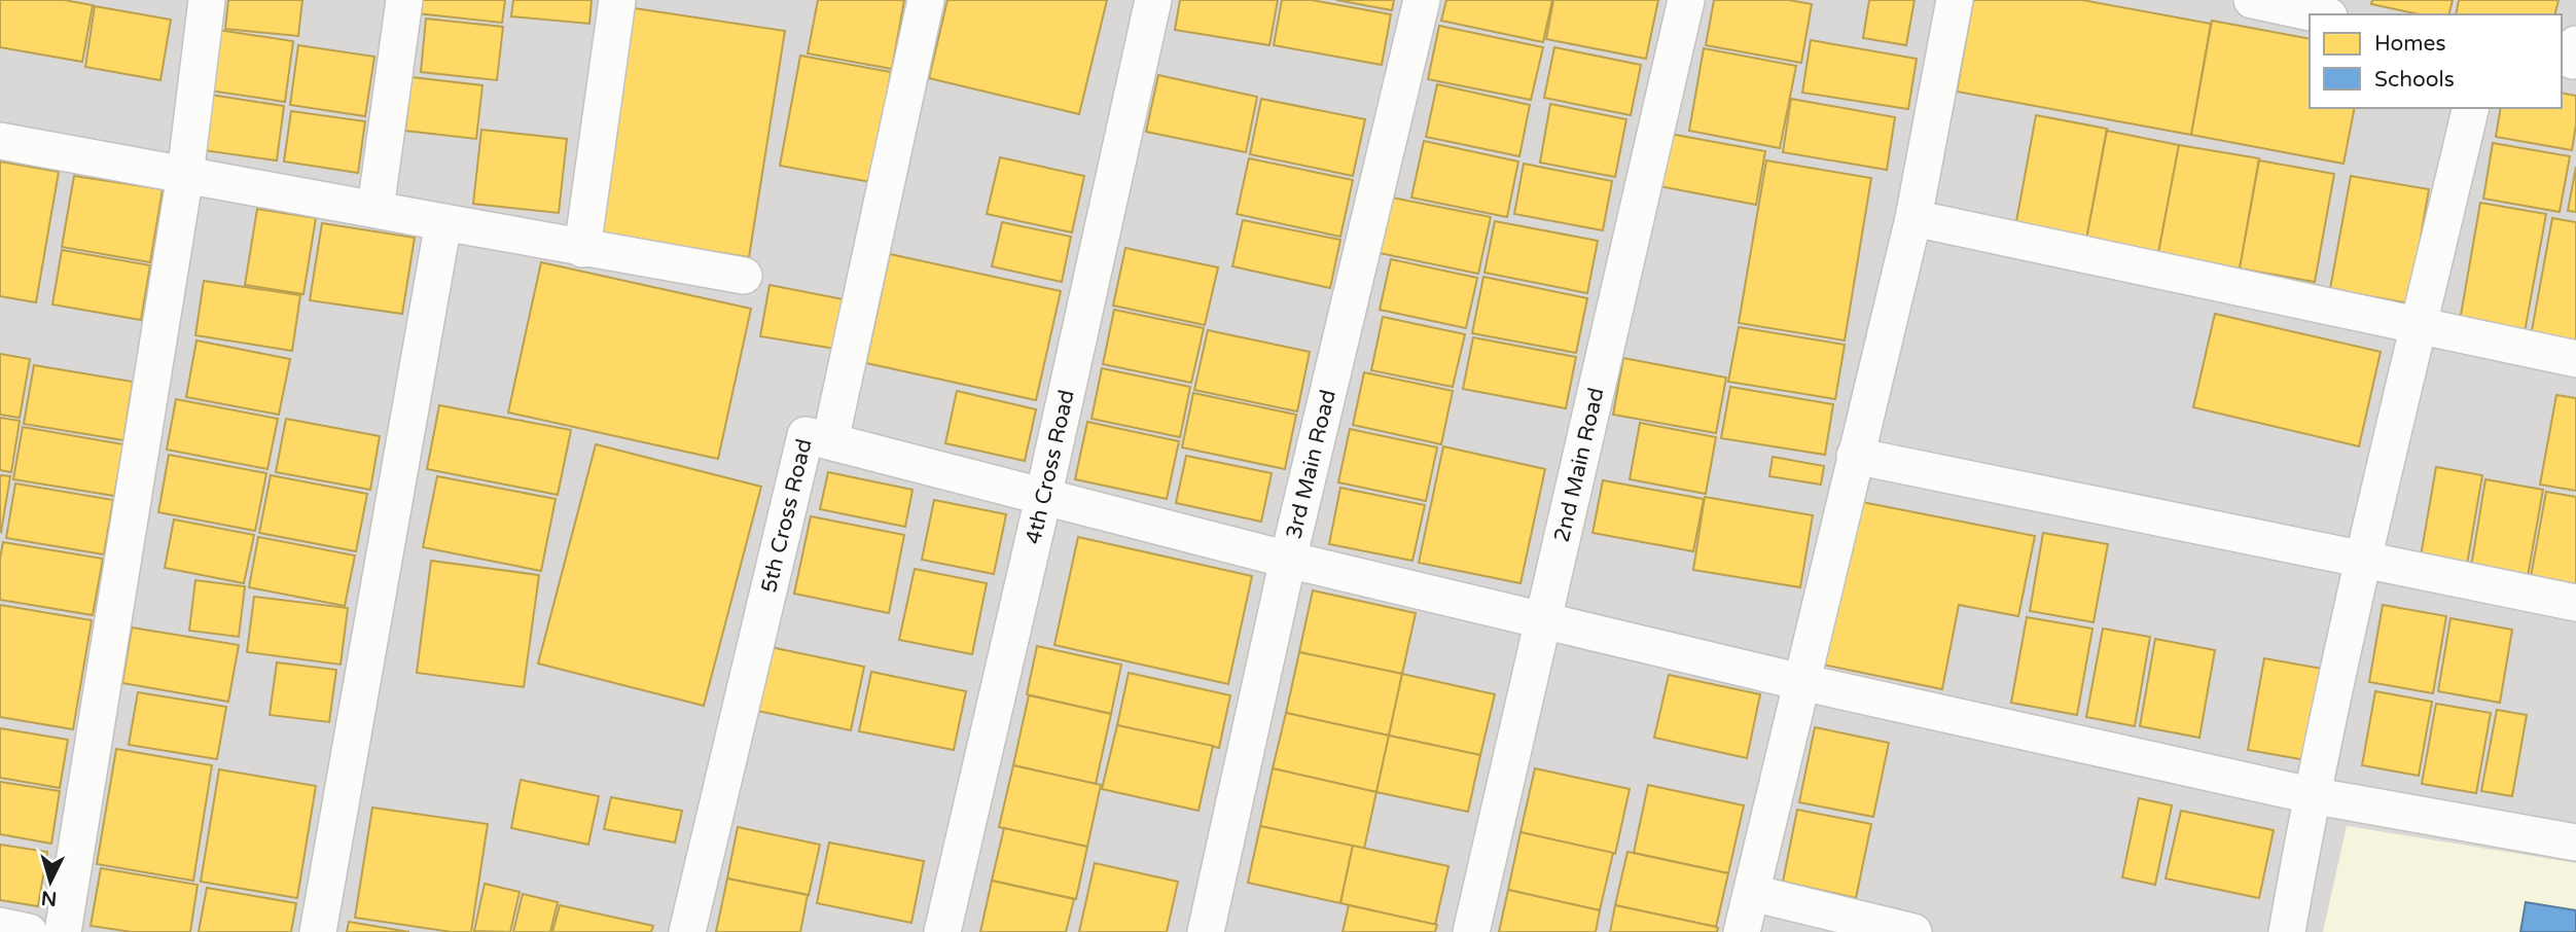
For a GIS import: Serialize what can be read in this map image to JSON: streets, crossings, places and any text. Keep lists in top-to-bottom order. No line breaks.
{"streets":{"street":["3rd Main Road","4th Cross Road","2nd Main Road","5th Cross Road"]},"legend":["Homes","Schools"],"north":"bottom"}
